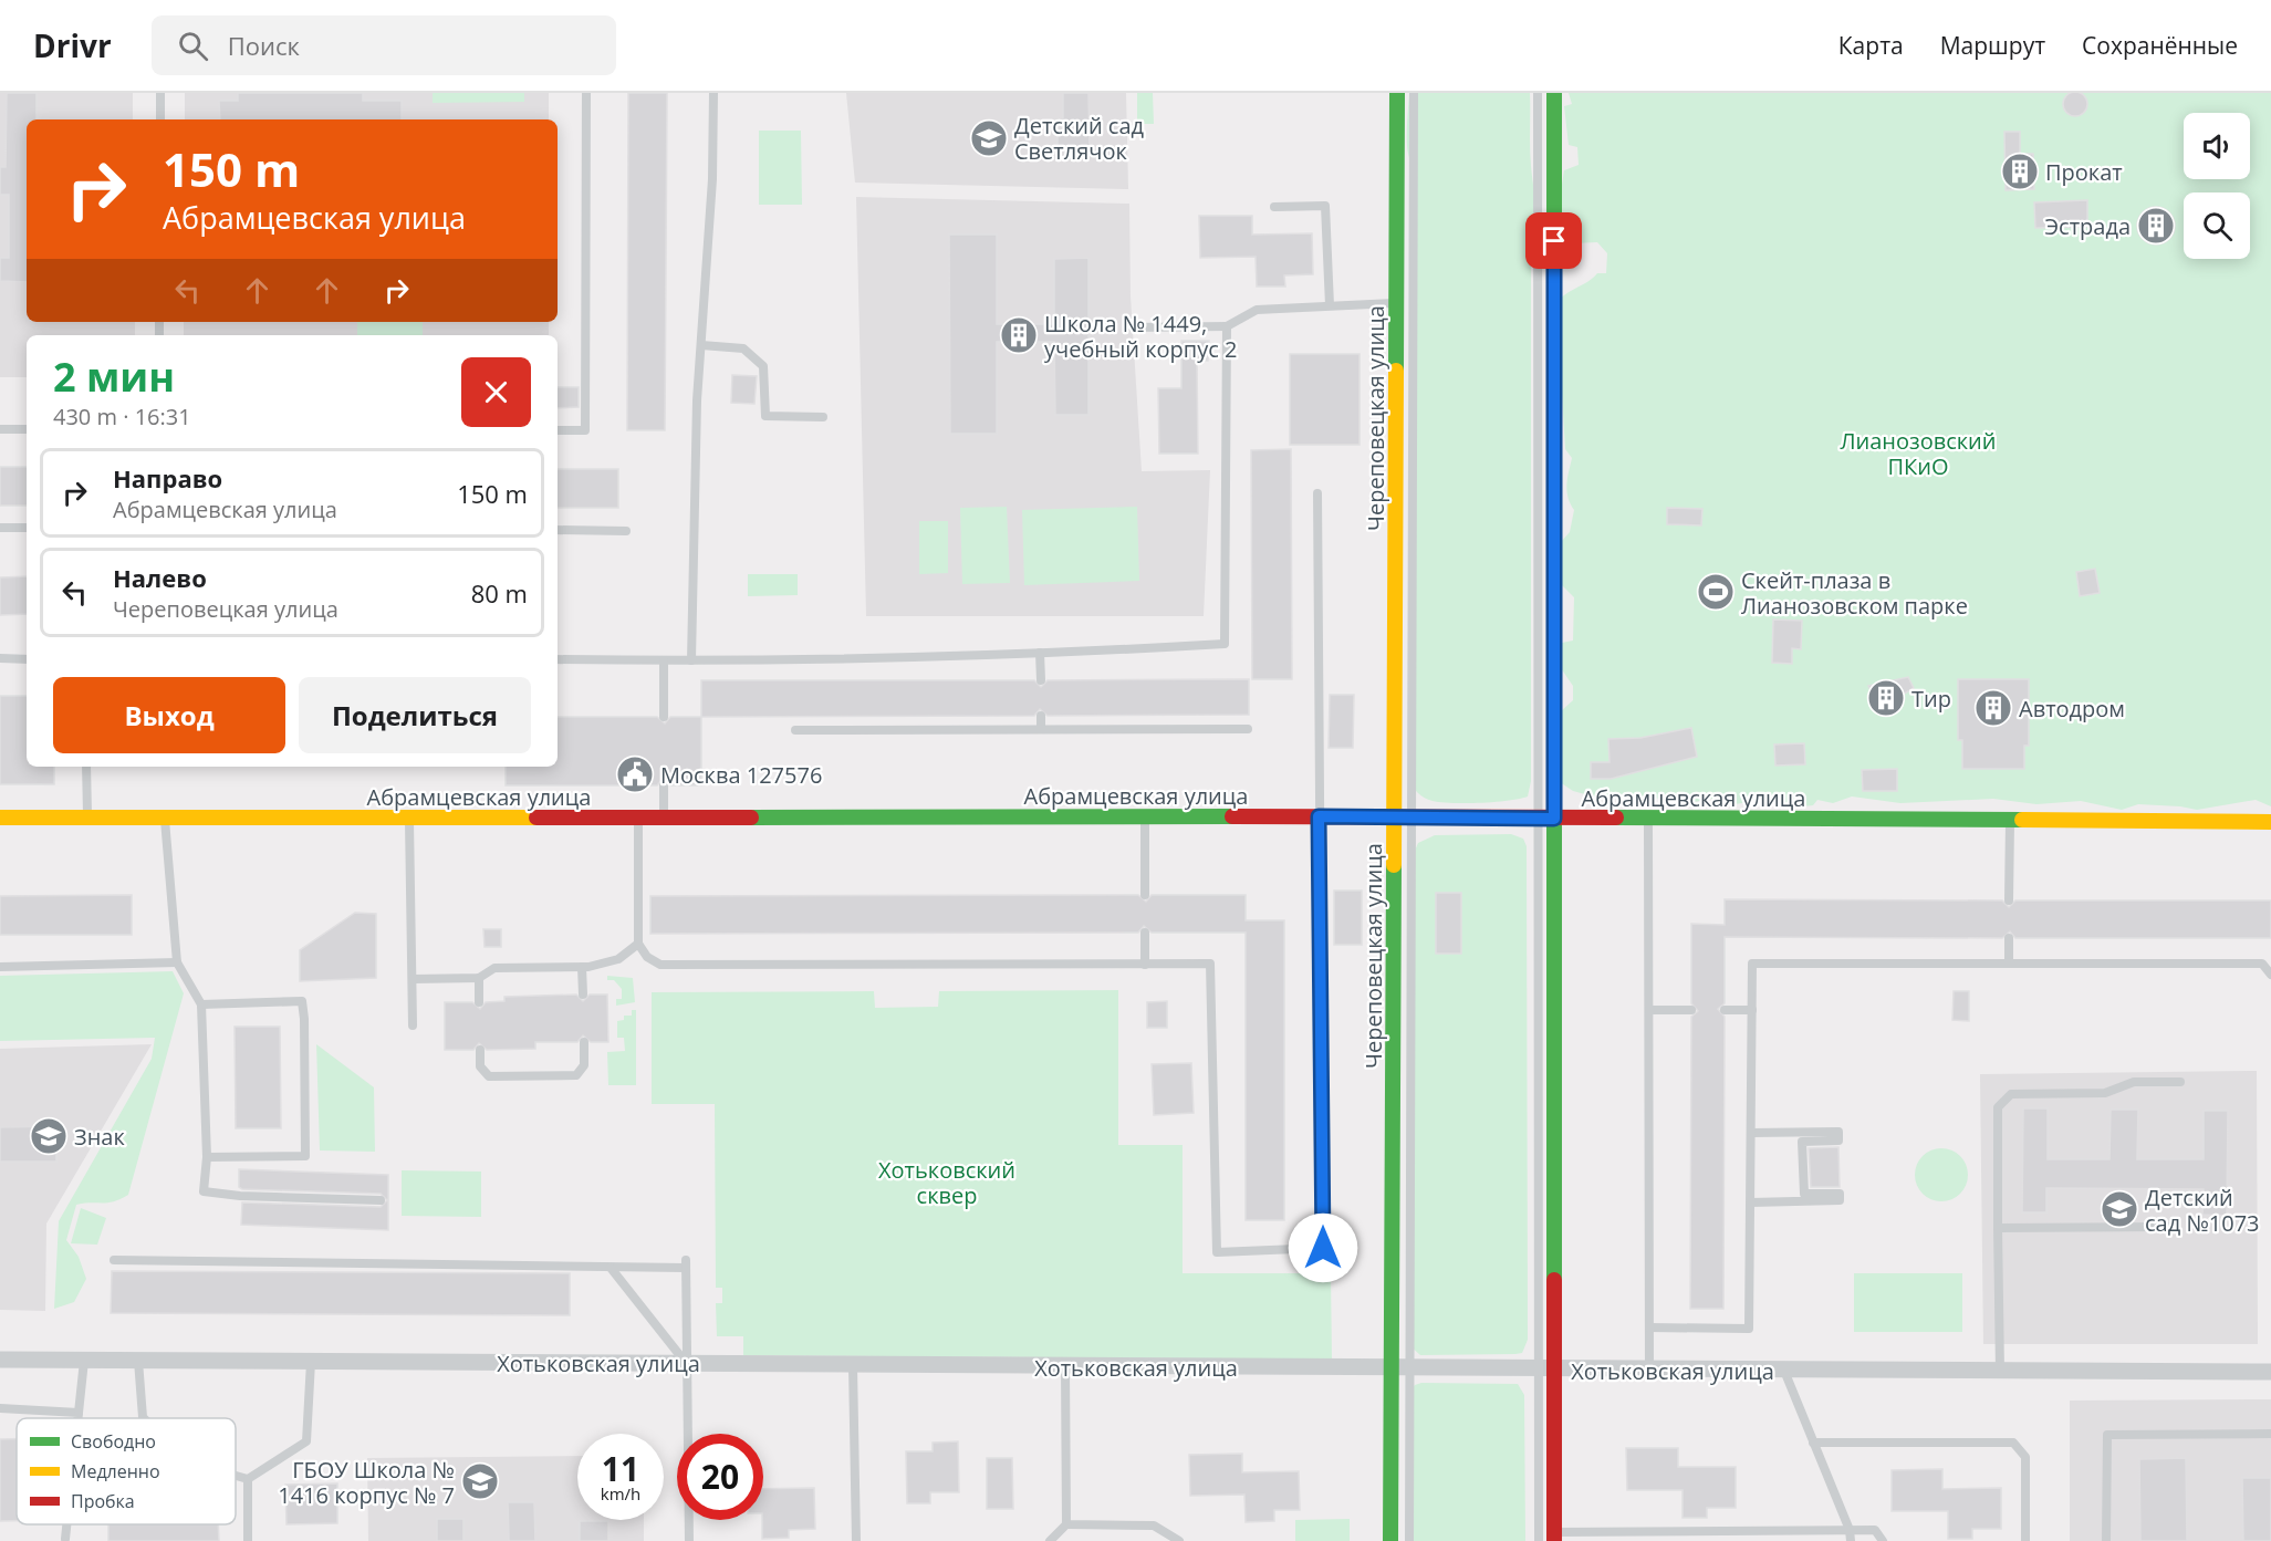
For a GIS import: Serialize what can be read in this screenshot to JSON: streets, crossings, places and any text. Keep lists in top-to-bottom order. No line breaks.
{"streets":{"main road":["Череповецкая улица","Абрамцевская улица"],"street":["Хотьковская улица"]},"crossings":[["Череповецкая улица","Абрамцевская улица"],["Череповецкая улица","Хотьковская улица"]],"parks":["Лианозовский ПКиО","Хотьковский сквер"],"places":{"school or university":["Детский сад Светлячок","Знак","Детский сад №1073","ГБОУ Школа № 1416 корпус № 7"],"building":["Прокат","Эстрада","Школа № 1449, учебный корпус 2","Тир","Автодром"],"sports":["Скейт-плаза в Лианозовском парке"],"public building":["Москва 127576"]},"legend":["Свободно","Медленно","Пробка"],"page":{"header":"Drivr","search":"Поиск","nav":["Карта","Маршрут","Сохранённые"],"turn":["150 m","Абрамцевская улица"],"heading":["2 мин","430 m · 16:31"],"list":[{"name":"Направо","note":"Абрамцевская улица","value":"150 m"},{"name":"Налево","note":"Череповецкая улица","value":"80 m"}],"buttons":["Выход","Поделиться"],"speed":"11 km/h","limit":"20"}}
